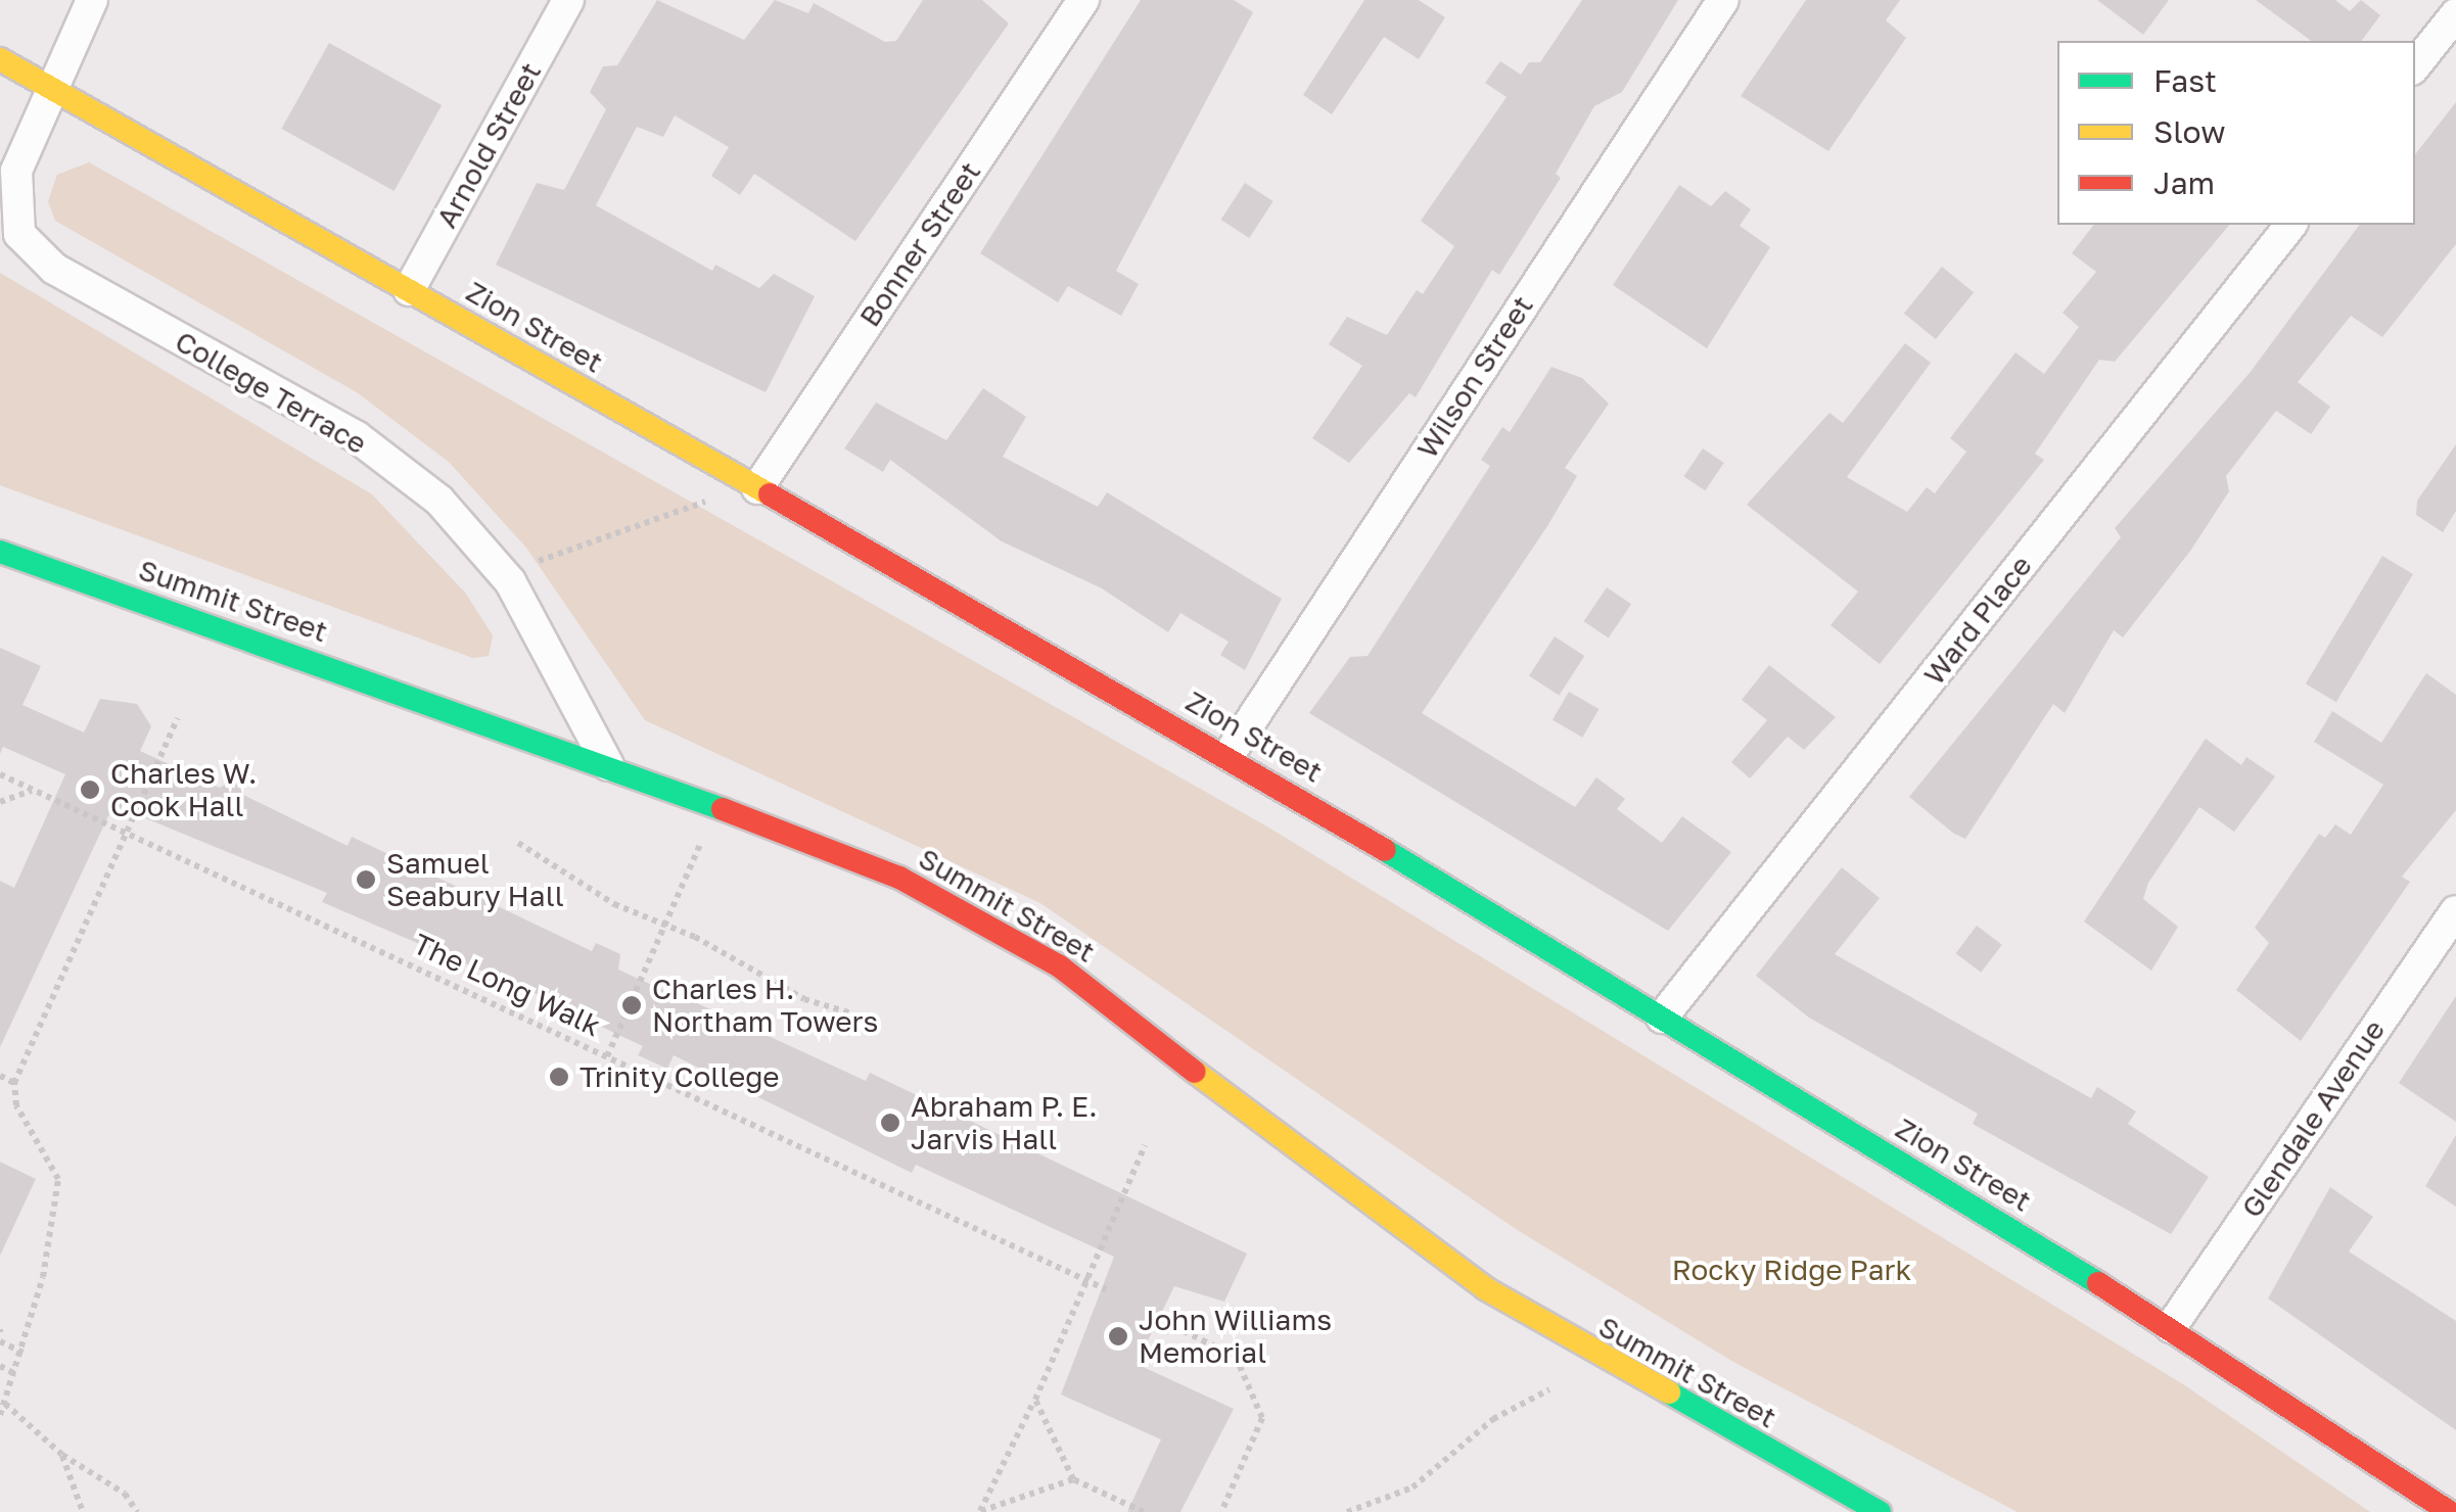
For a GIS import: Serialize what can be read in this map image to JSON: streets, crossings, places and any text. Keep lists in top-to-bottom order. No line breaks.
{"streets":{"main road":["Zion Street","Summit Street"],"street":["Arnold Street","Bonner Street","Wilson Street","College Terrace","Ward Place","Glendale Avenue"],"path":["The Long Walk"]},"crossings":[["Arnold Street","Zion Street"],["Bonner Street","Zion Street"],["Zion Street","Wilson Street"],["Zion Street","College Terrace"],["Zion Street","Ward Place"],["Zion Street","Glendale Avenue"],["College Terrace","Summit Street"]],"parks":["Rocky Ridge Park"],"places":["Charles W. Cook Hall","Samuel Seabury Hall","Charles H. Northam Towers","Trinity College","Abraham P. E. Jarvis Hall","John Williams Memorial"],"legend":["Fast","Slow","Jam"]}
